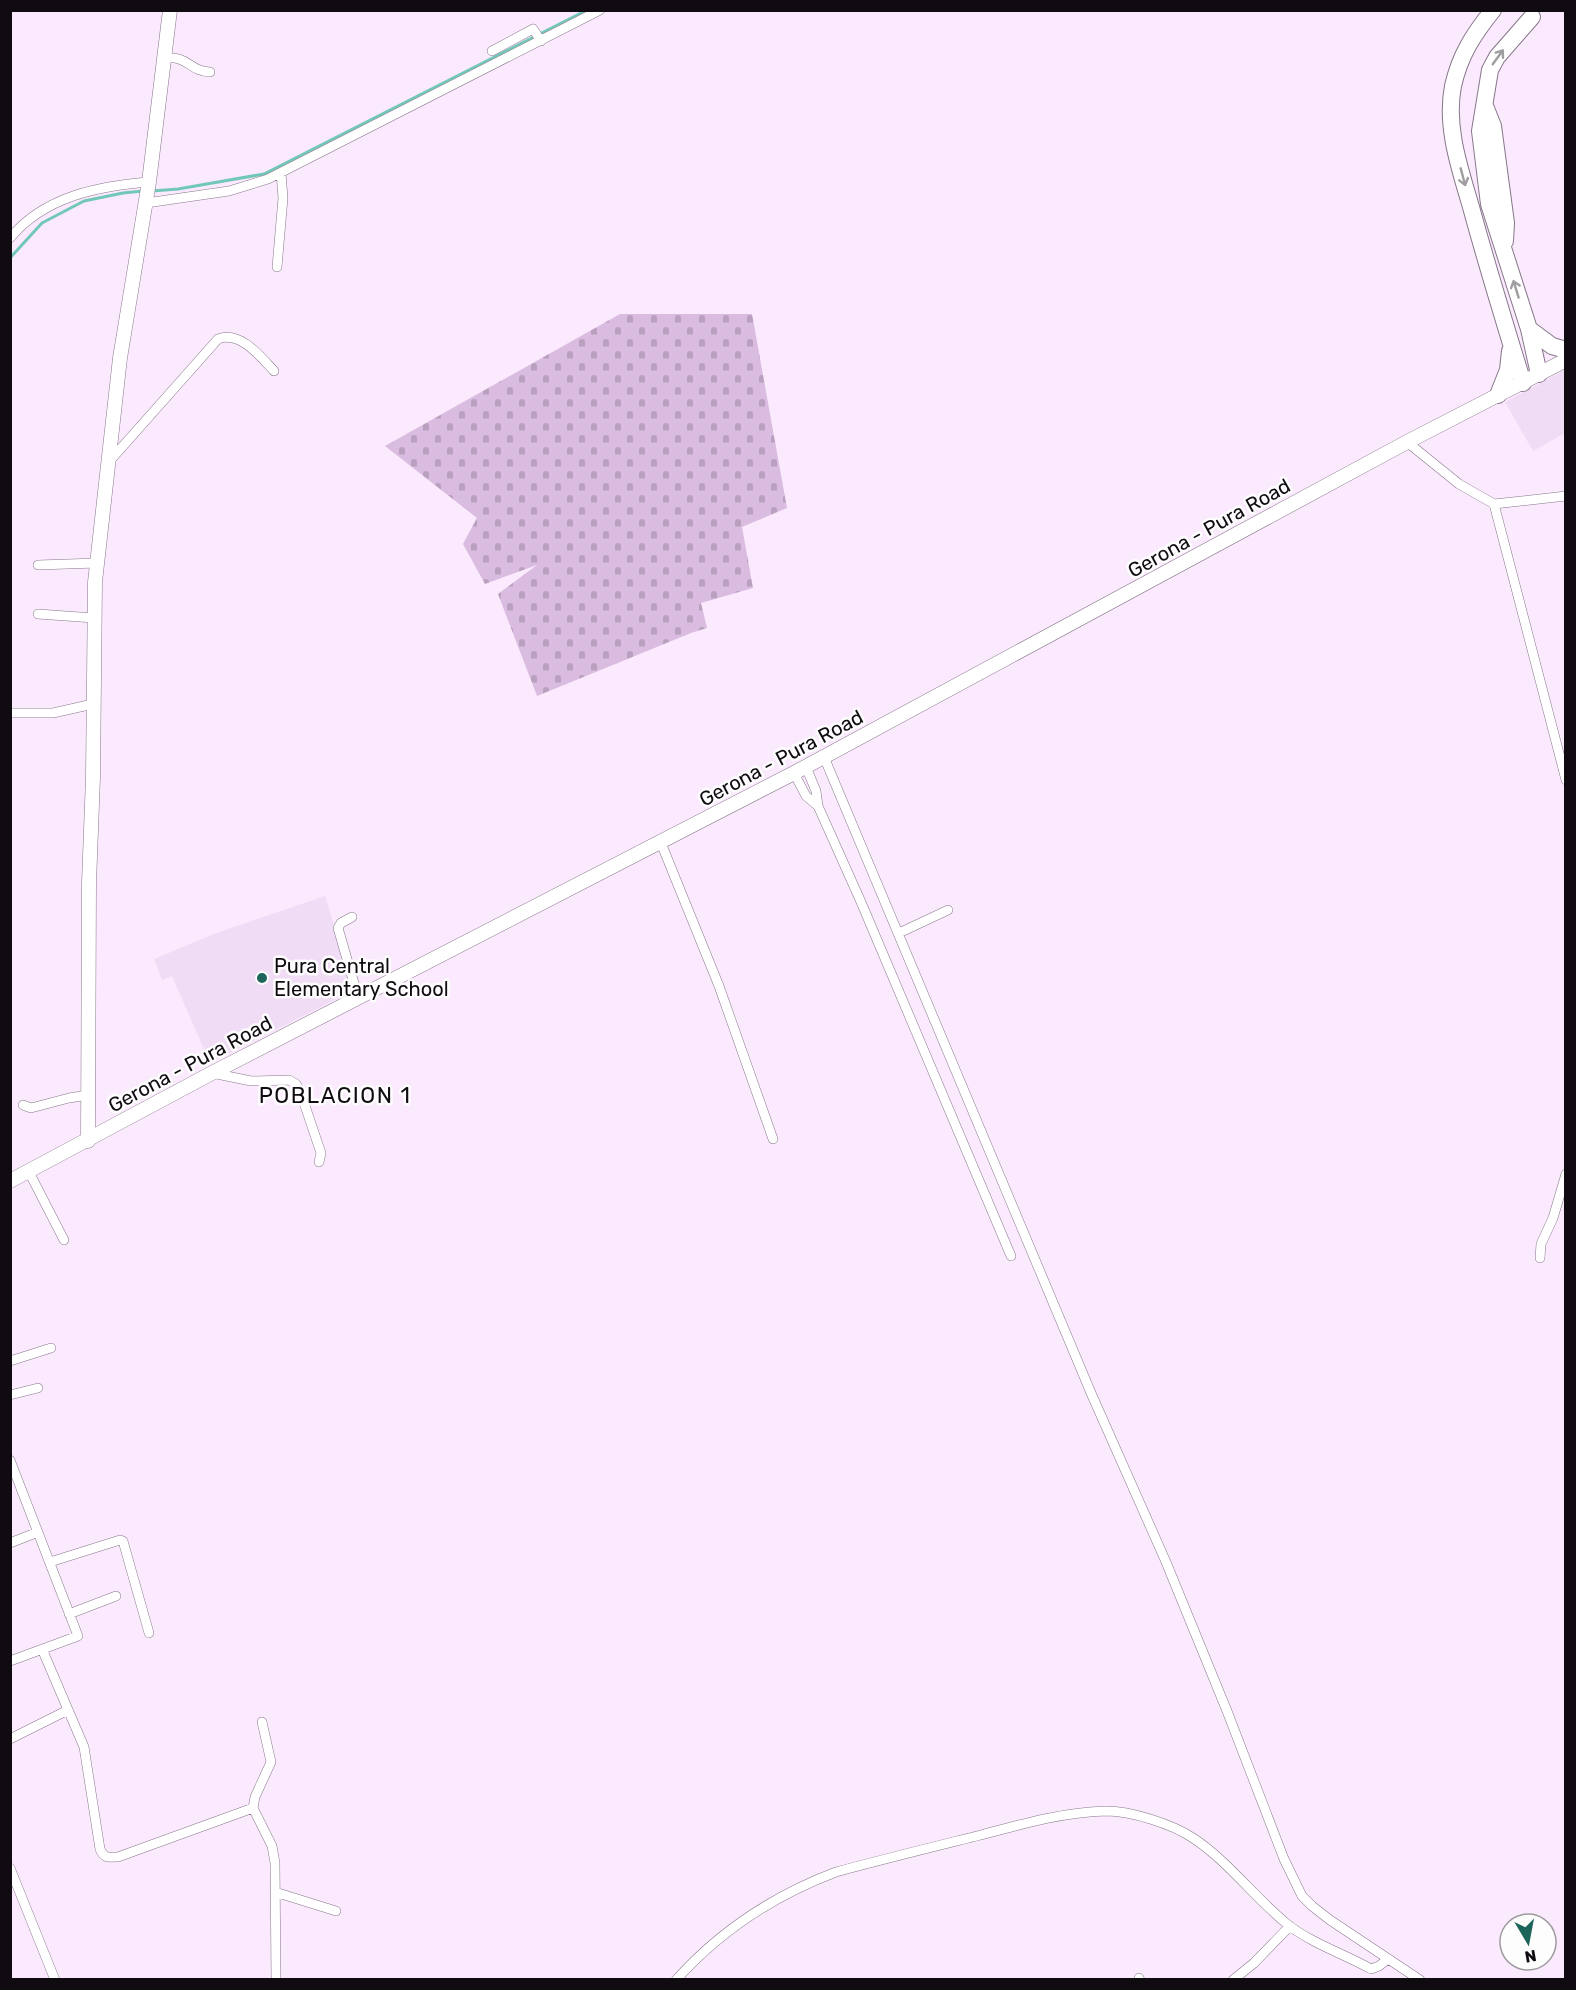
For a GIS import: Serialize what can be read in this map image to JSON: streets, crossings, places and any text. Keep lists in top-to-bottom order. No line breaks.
{"streets":{"main road":["Gerona - Pura Road"]},"districts":["POBLACION 1"],"places":["Pura Central Elementary School"],"north":"bottom"}
